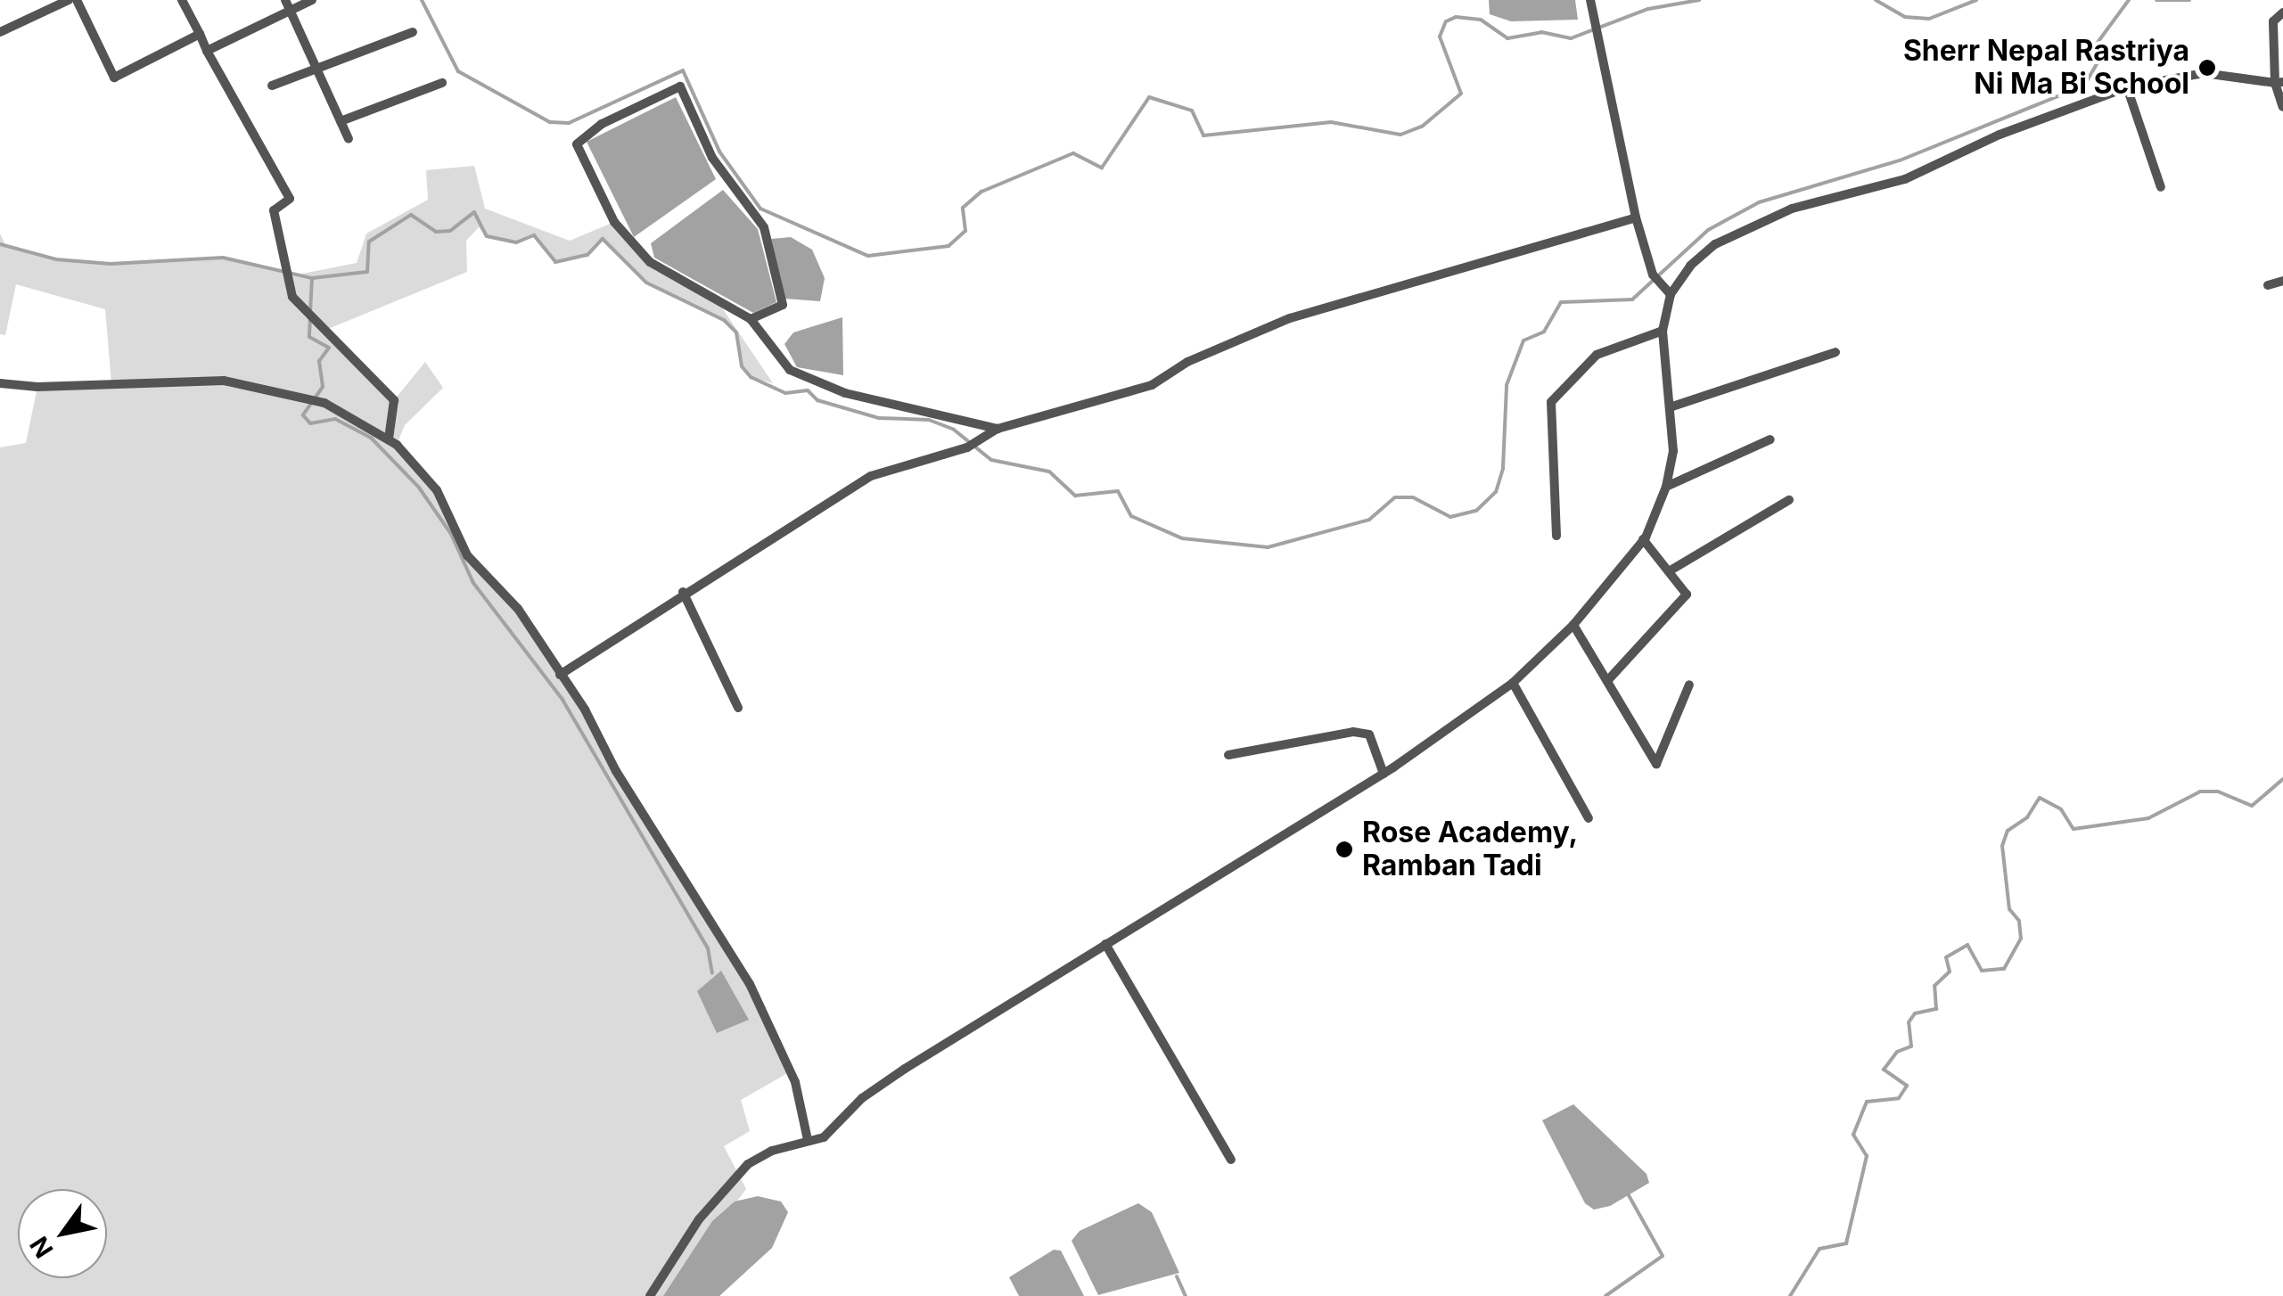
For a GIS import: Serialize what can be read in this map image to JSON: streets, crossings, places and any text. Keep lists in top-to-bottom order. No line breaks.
{"places":["Sherr Nepal Rastriya Ni Ma Bi School","Rose Academy, Ramban Tadi"],"north":"bottom left"}
